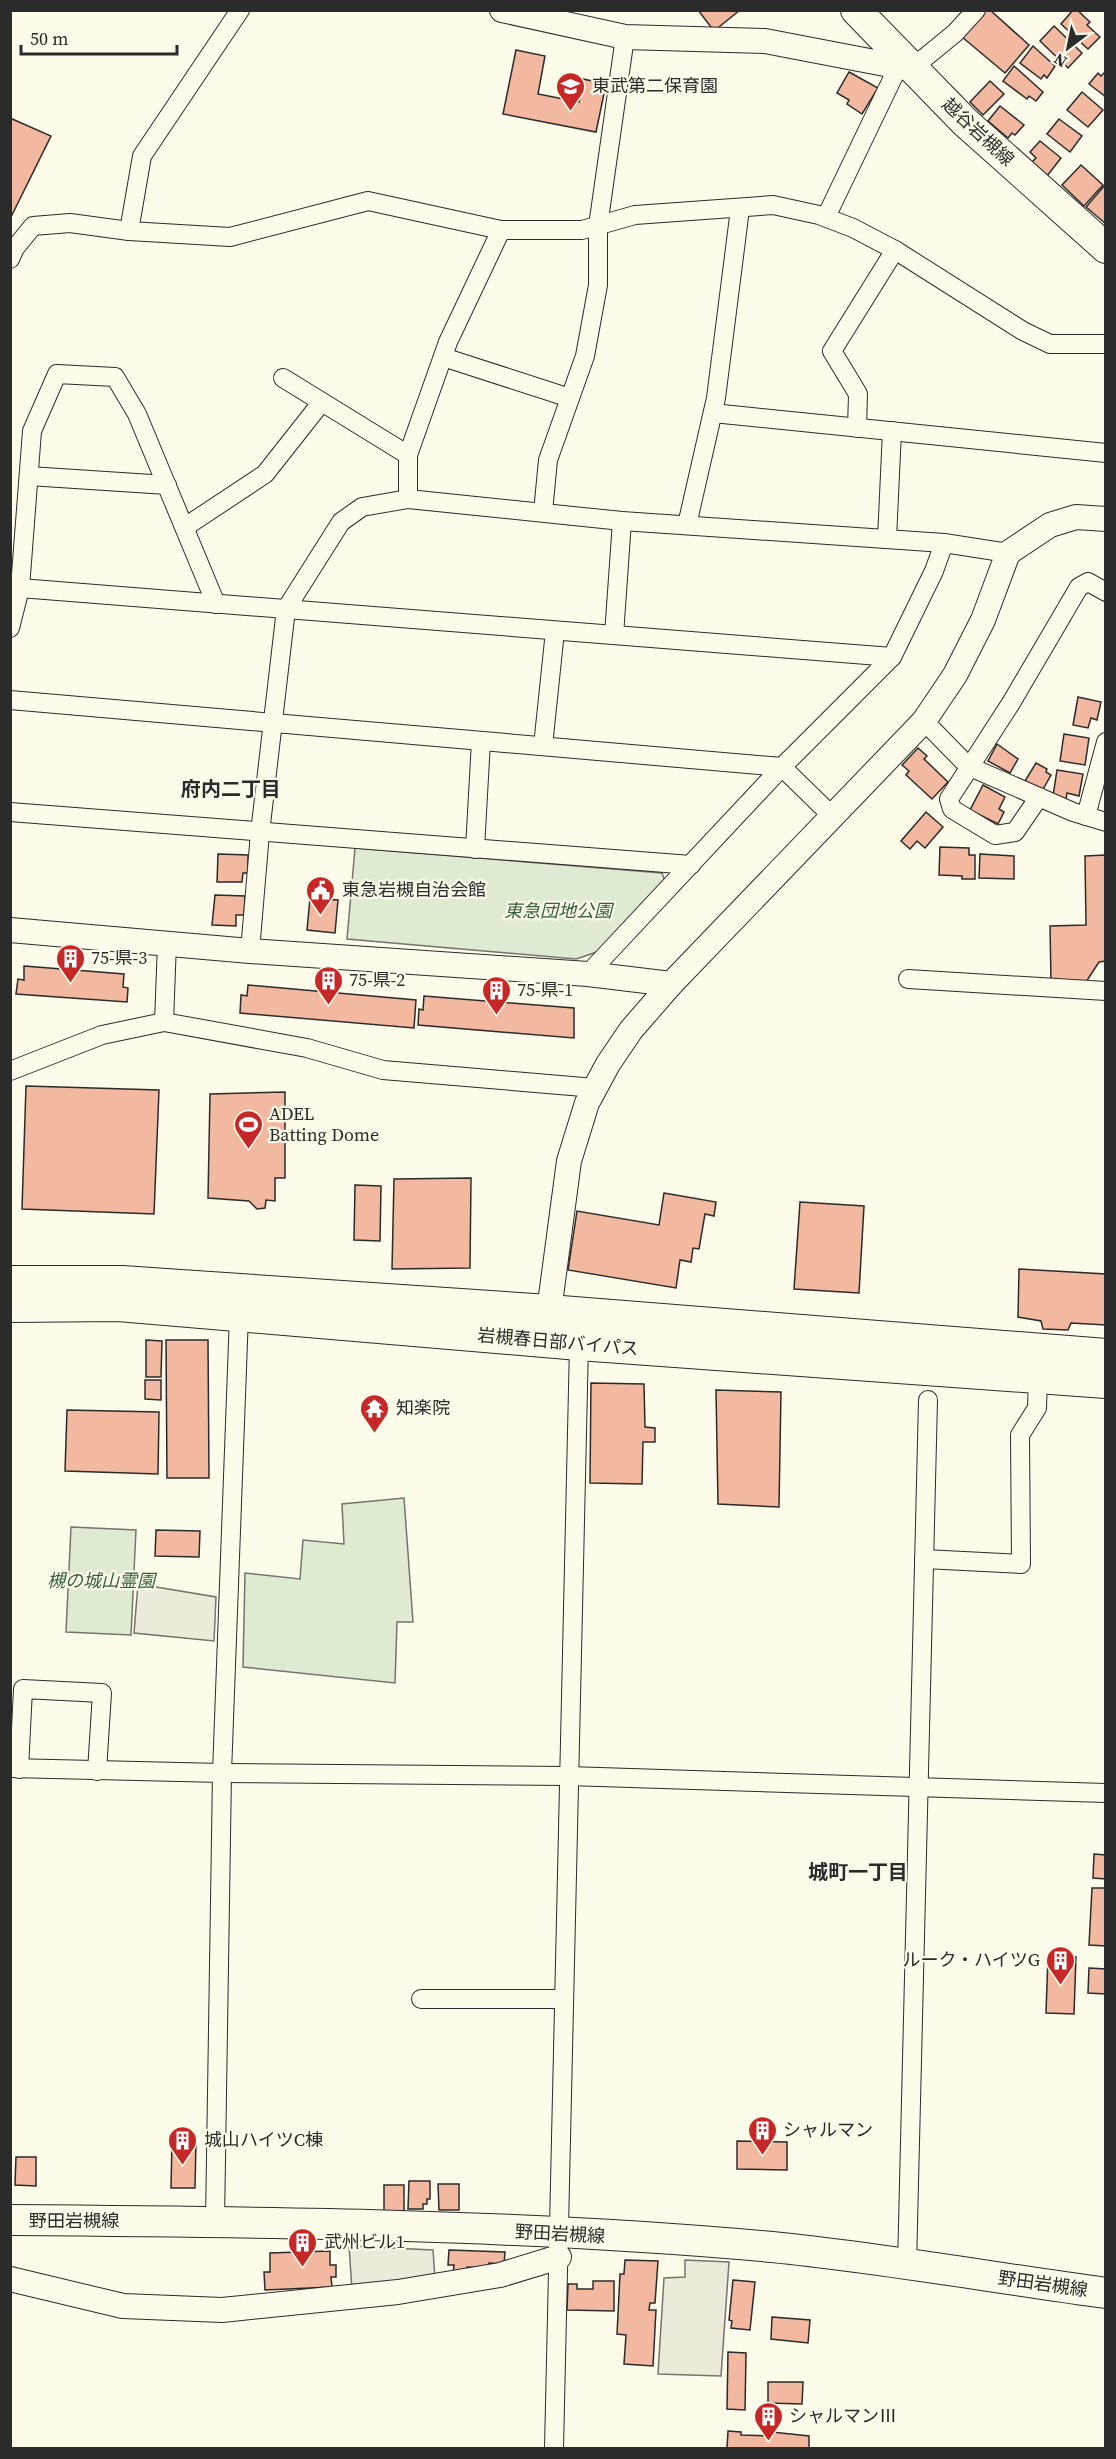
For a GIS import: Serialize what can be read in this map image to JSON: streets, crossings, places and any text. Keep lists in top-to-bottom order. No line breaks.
{"streets":{"highway":["岩槻春日部バイパス"],"main road":["越谷岩槻線","野田岩槻線"]},"districts":["府内二丁目","城町一丁目"],"parks":["東急団地公園","槻の城山霊園"],"places":{"school or university":["東武第二保育園"],"public building":["東急岩槻自治会館"],"building":["75-県-3","75-県-2","75-県-1","ルーク・ハイツG","シャルマン","城山ハイツC棟","武州ビル1","シャルマンⅢ"],"sports":["ADEL Batting Dome"],"temple":["知楽院"]},"scale_bar":"50 m","north":"bottom left"}
